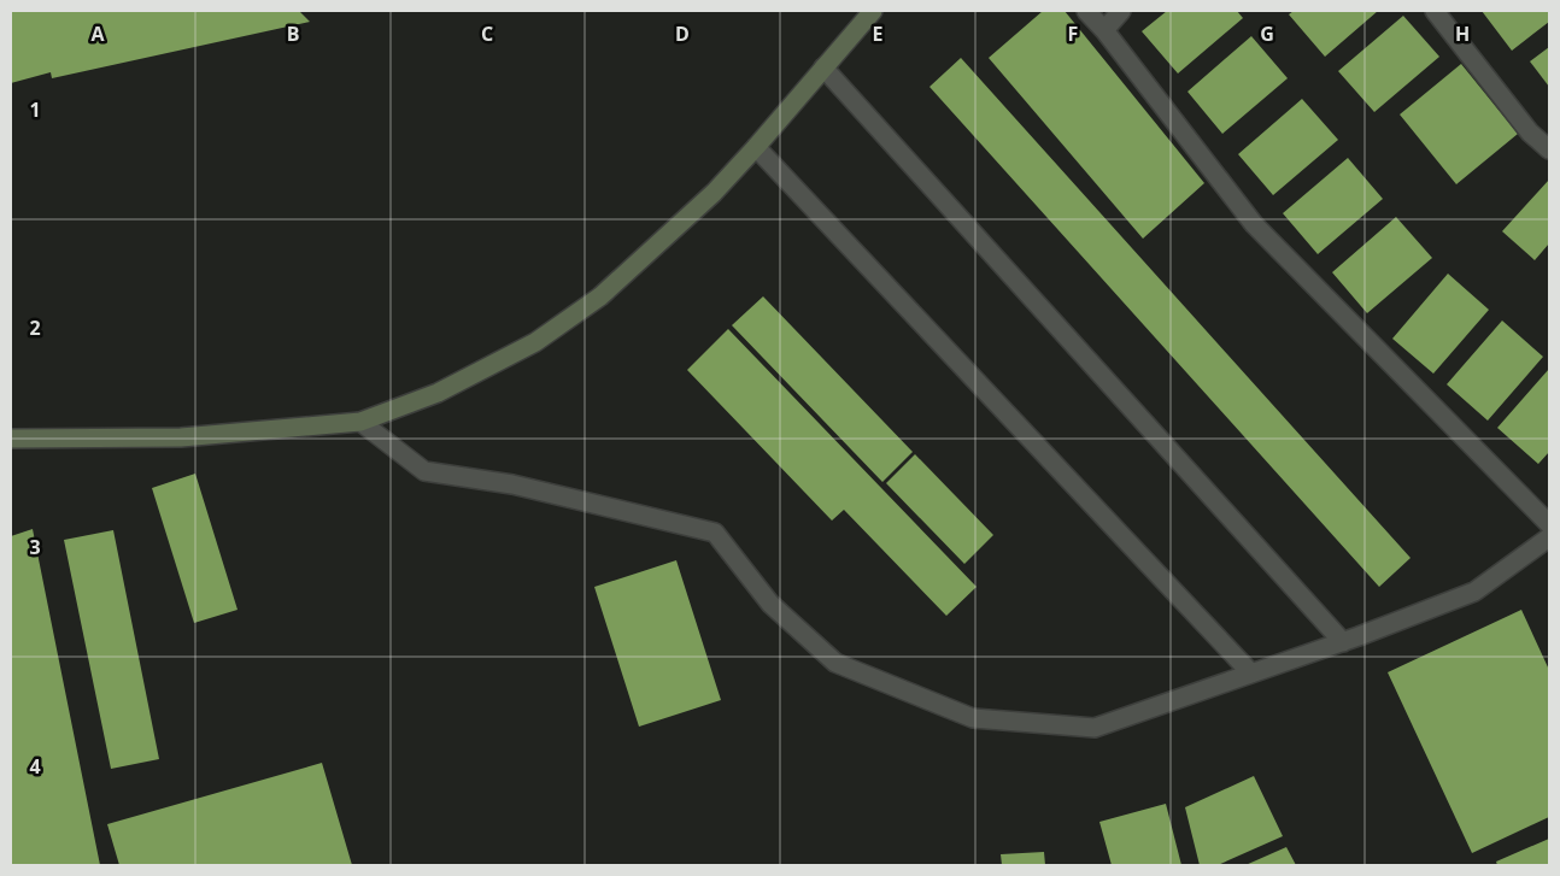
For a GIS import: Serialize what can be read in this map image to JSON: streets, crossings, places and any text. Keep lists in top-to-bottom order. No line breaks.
{"grid":{"columns":["A","B","C","D","E","F","G","H"],"rows":["1","2","3","4"]}}
